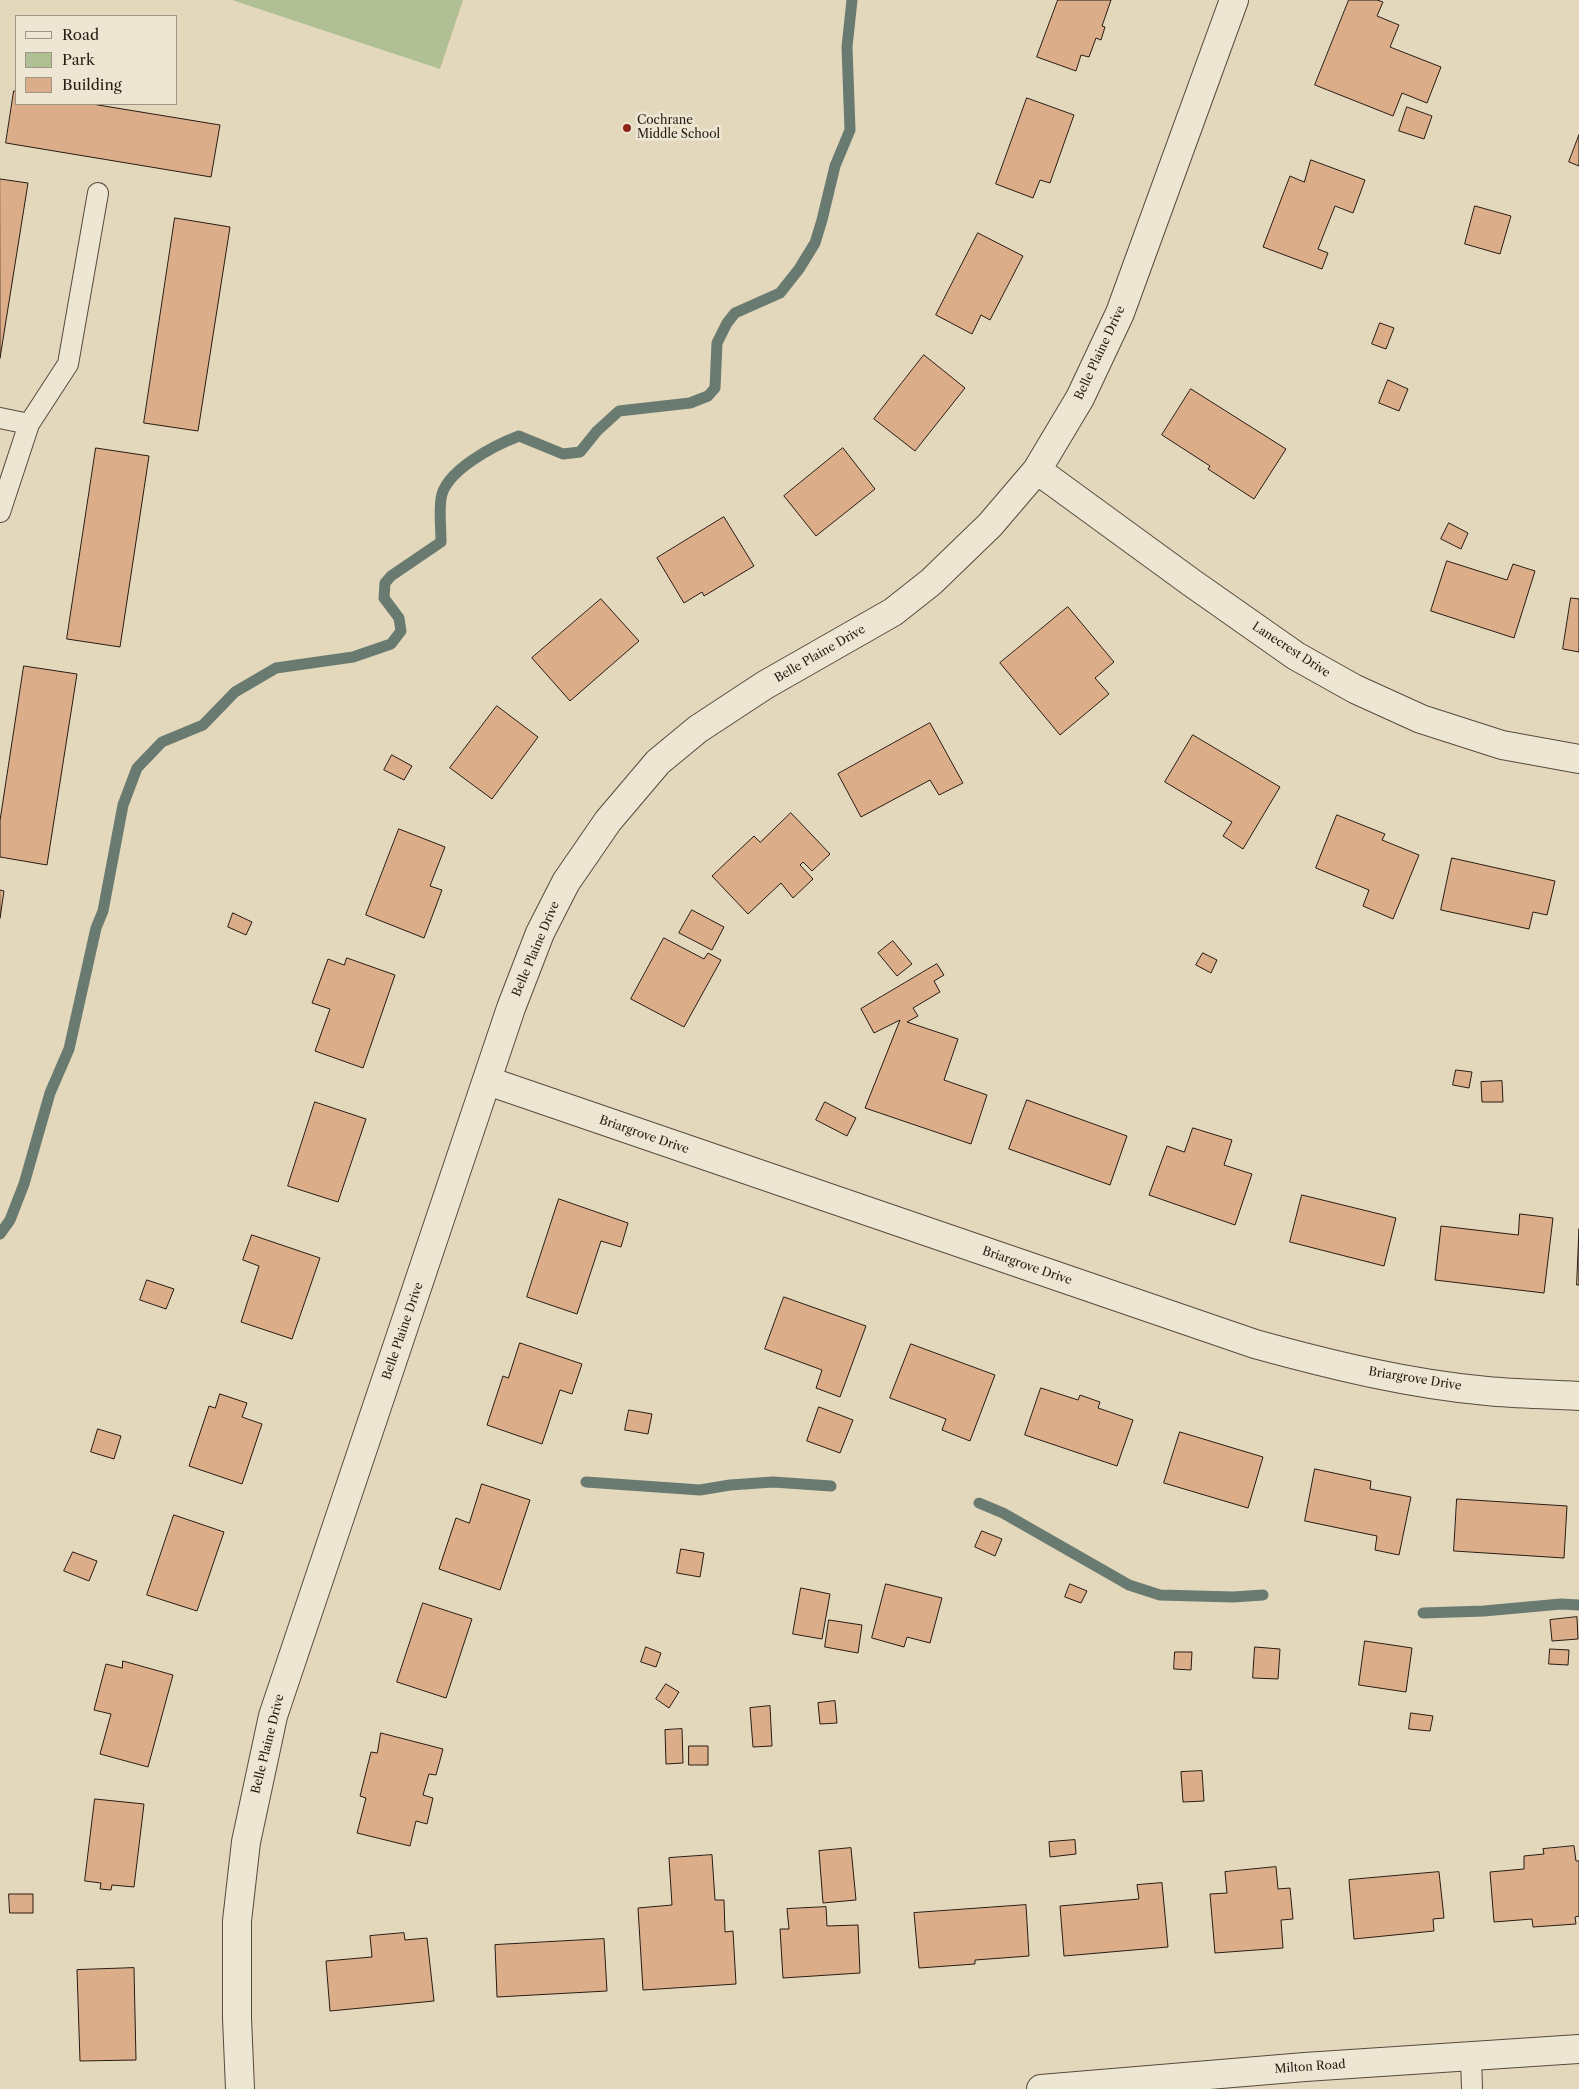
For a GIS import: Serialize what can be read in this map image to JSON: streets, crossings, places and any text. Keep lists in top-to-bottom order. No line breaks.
{"streets":{"street":["Belle Plaine Drive","Lanecrest Drive","Briargrove Drive","Milton Road"]},"crossings":[["Belle Plaine Drive","Lanecrest Drive"],["Belle Plaine Drive","Briargrove Drive"]],"places":["Cochrane Middle School"],"legend":["Road","Park","Building"]}
